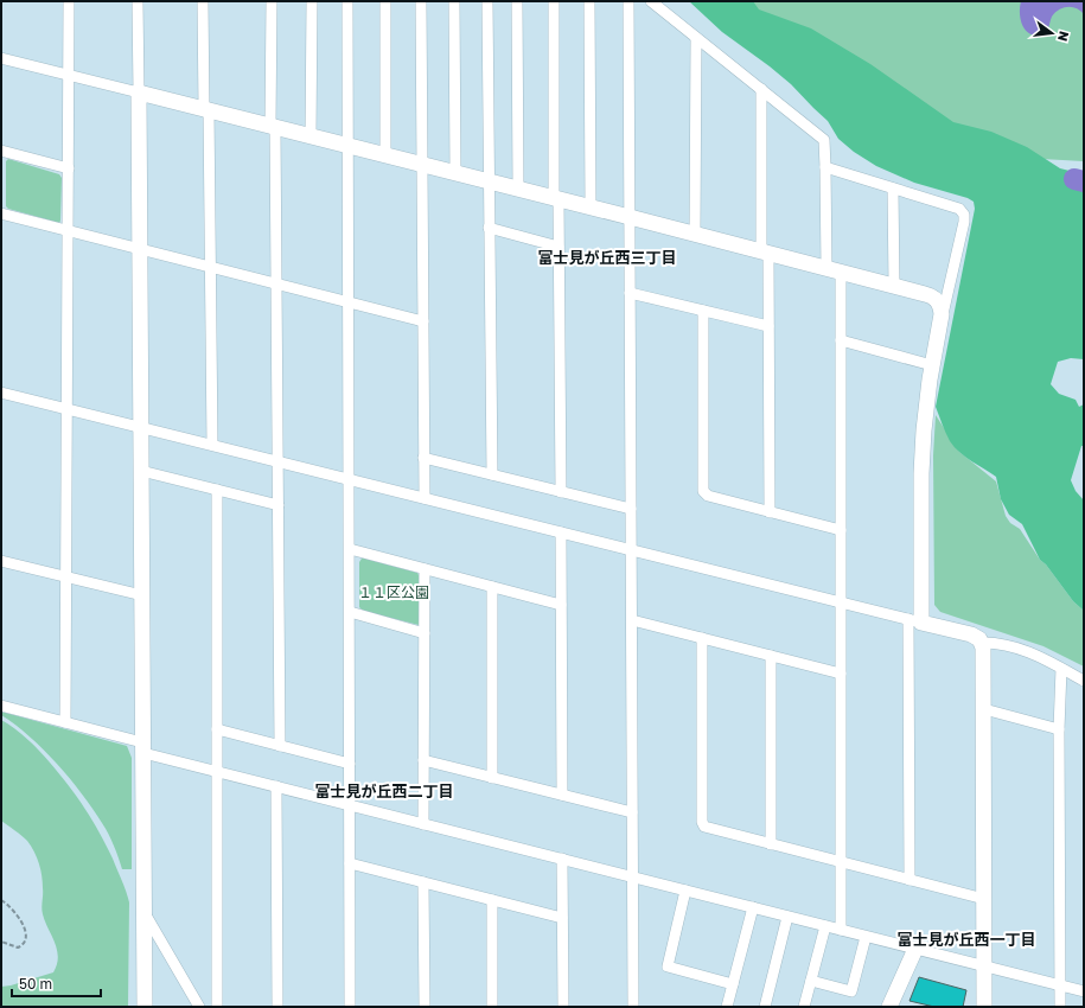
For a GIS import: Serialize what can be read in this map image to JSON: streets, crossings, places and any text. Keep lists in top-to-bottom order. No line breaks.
{"districts":["富士見が丘西三丁目","富士見が丘西二丁目","富士見が丘西一丁目"],"parks":["１１区公園"],"scale_bar":"50 m","north":"right"}
